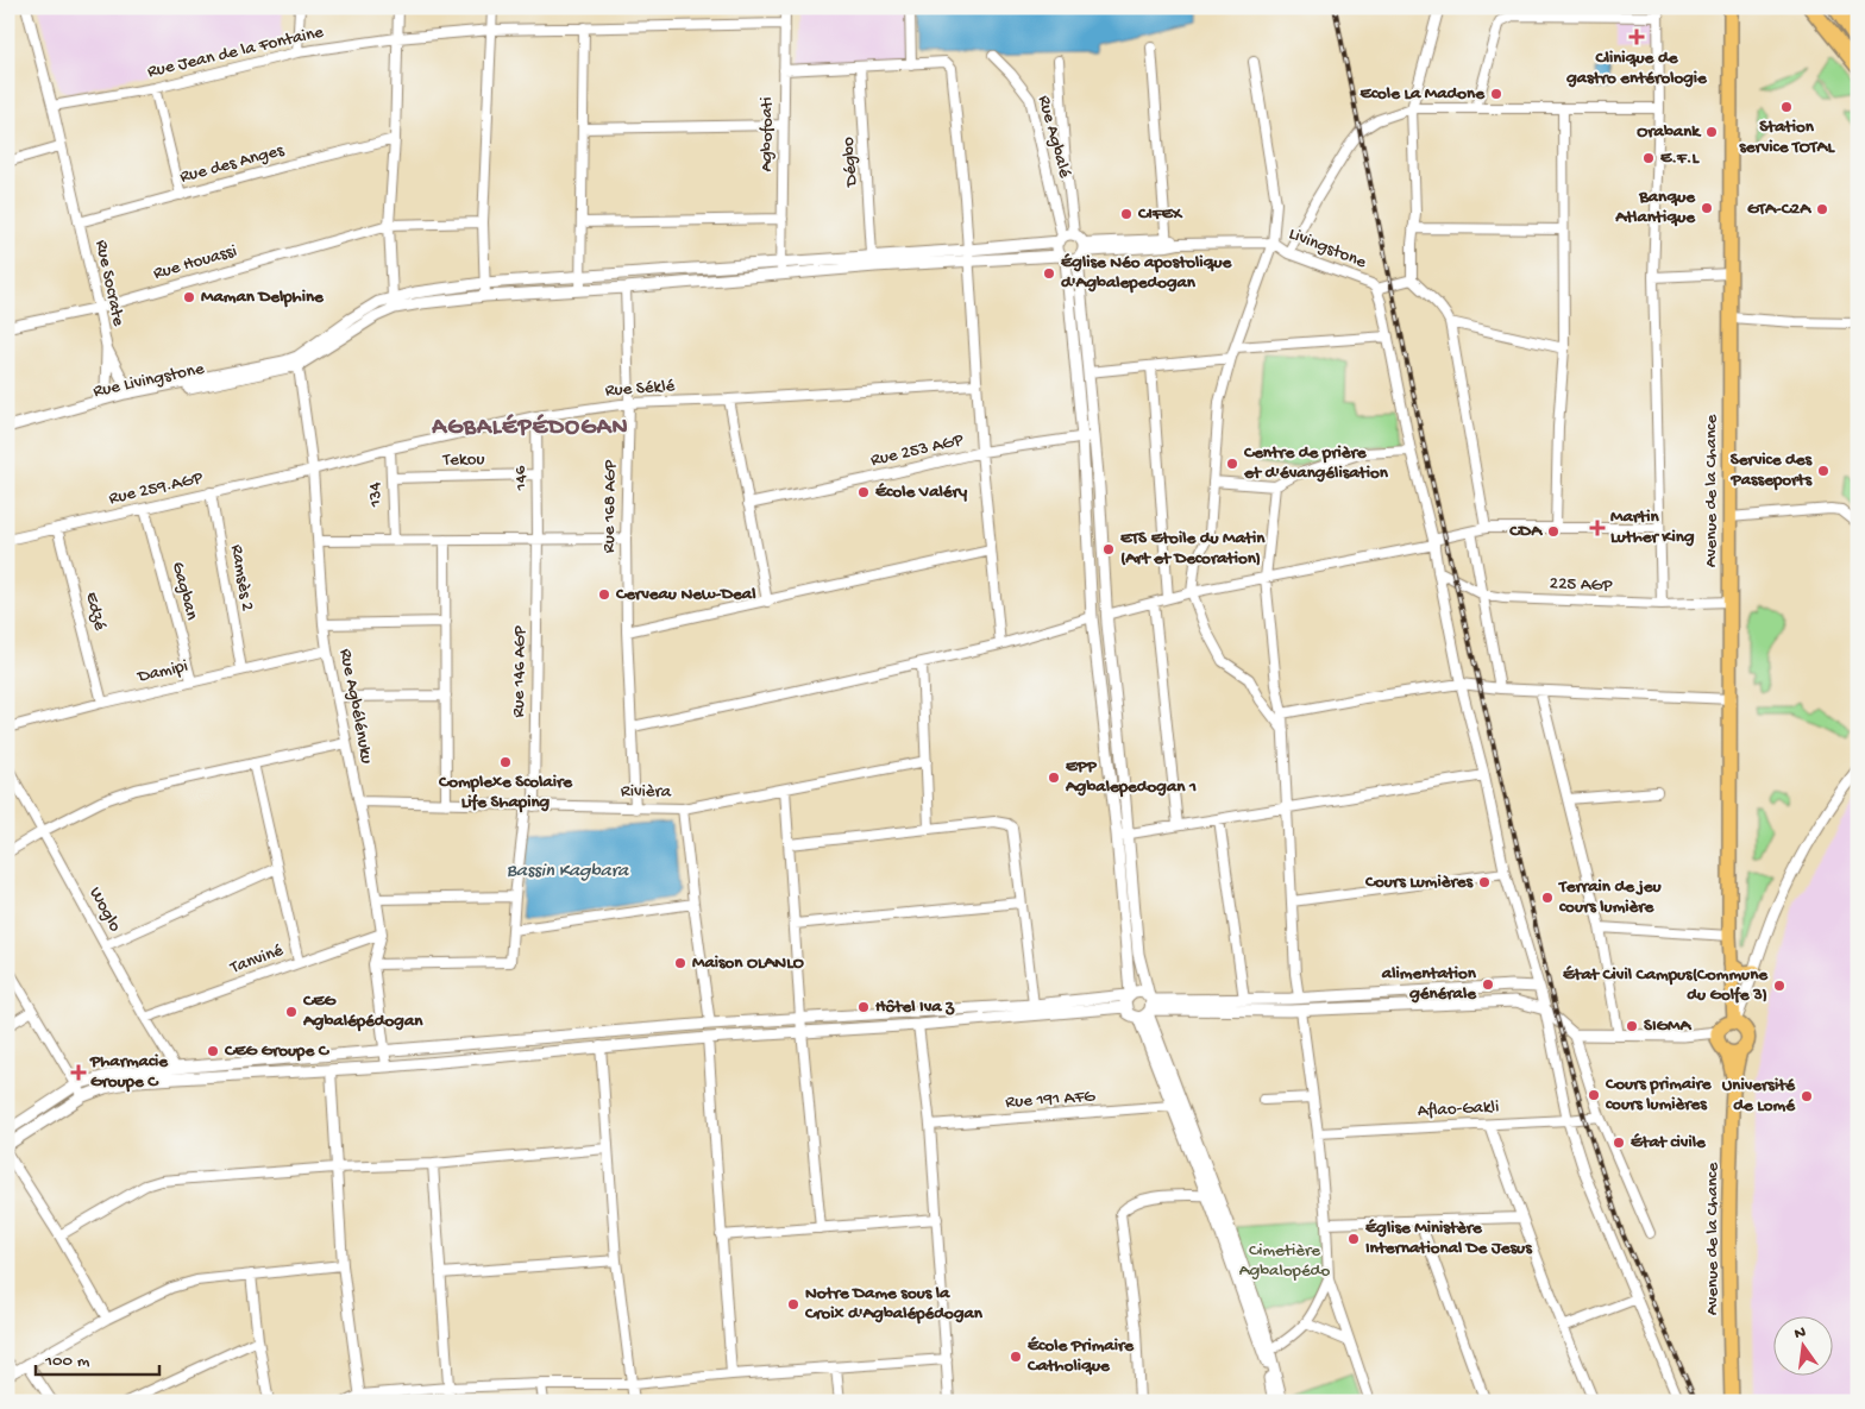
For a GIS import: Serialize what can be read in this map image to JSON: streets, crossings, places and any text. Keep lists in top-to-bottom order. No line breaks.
{"streets":{"main road":["Avenue de la Chance"],"street":["Rue Jean de la Fontaine","Agbofoati","Rue Agbalé","Dégbo","Rue des Anges","Livingstone","Rue Houassi","Rue Socrate","Rue Livingstone","Rue Séklé","Rue 253 AGP","Tekou","146","Rue 259.AGP","134","Rue 168 AGP","Ramsès 2","225 AGP","Gagban","Edzé","Damipi","Rue 146 AGP","Rue Agbélénuku","Rivièra","Woglo","Tanviné","Rue 191 AFG","Aflao-Gakli"]},"crossings":[["Rue Jean de la Fontaine","Agbofoati"],["Rue Jean de la Fontaine","Rue Socrate"],["Rue des Anges","Rue Socrate"],["Livingstone","225 AGP"],["Rue Houassi","Rue Socrate"],["Rue Livingstone","Rue Agbélénuku"],["Rue Séklé","146"],["Rue Séklé","Rue 259.AGP"],["Rue Séklé","134"],["Rue Séklé","Rue 168 AGP"],["Rue Séklé","Rue Agbélénuku"],["Tekou","146"],["Tekou","134"],["146","Rue 146 AGP"],["Rue 259.AGP","Ramsès 2"],["Rue 259.AGP","Gagban"],["Rue 259.AGP","Edzé"],["Rue 259.AGP","Rue Agbélénuku"],["Avenue de la Chance","225 AGP"],["Rue 168 AGP","Rivièra"],["Ramsès 2","Damipi"],["Gagban","Damipi"],["Edzé","Damipi"],["Damipi","Rue Agbélénuku"],["Rue 146 AGP","Rue Agbélénuku"],["Rue 146 AGP","Rivièra"],["Rue Agbélénuku","Rivièra"],["Rue Agbélénuku","Tanviné"],["Woglo","Tanviné"]],"districts":["AGBALÉPÉDOGAN"],"water":["Bassin Kagbara"],"parks":["Cimetière Agbalopédo"],"places":{"health":["Clinique de gastro entérologie","Martin Luther King","Pharmacie Groupe C"],"other":["Ecole La Madone","Station service TOTAL","Orabank","E.F.L","Banque Atlantique","GTA-C2A","CIFEX","Église Néo apostolique d'Agbalepedogan","Maman Delphine","Centre de prière et d'évangélisation","Service des Passeports","École Valéry","CDA","ETS Etoile du Matin (Art et Decoration)","Cerveau New-Deal","Complexe Scolaire Life Shaping","EPP Agbalepedogan 1","Cours Lumières","Terrain de jeu cours lumière","Maison OLANLO","alimentation générale","État Civil Campus(Commune du Golfe 3)","Hôtel Iva z","CEG Agbalépédogan","SIGMA","CEG Groupe C","Cours primaire cours lumières","Université de Lomé","État civile","Église Ministère International De Jesus","Notre Dame sous la Croix d'Agbalépédogan","École Primaire Catholique"]},"scale_bar":"100 m","north":"top"}
